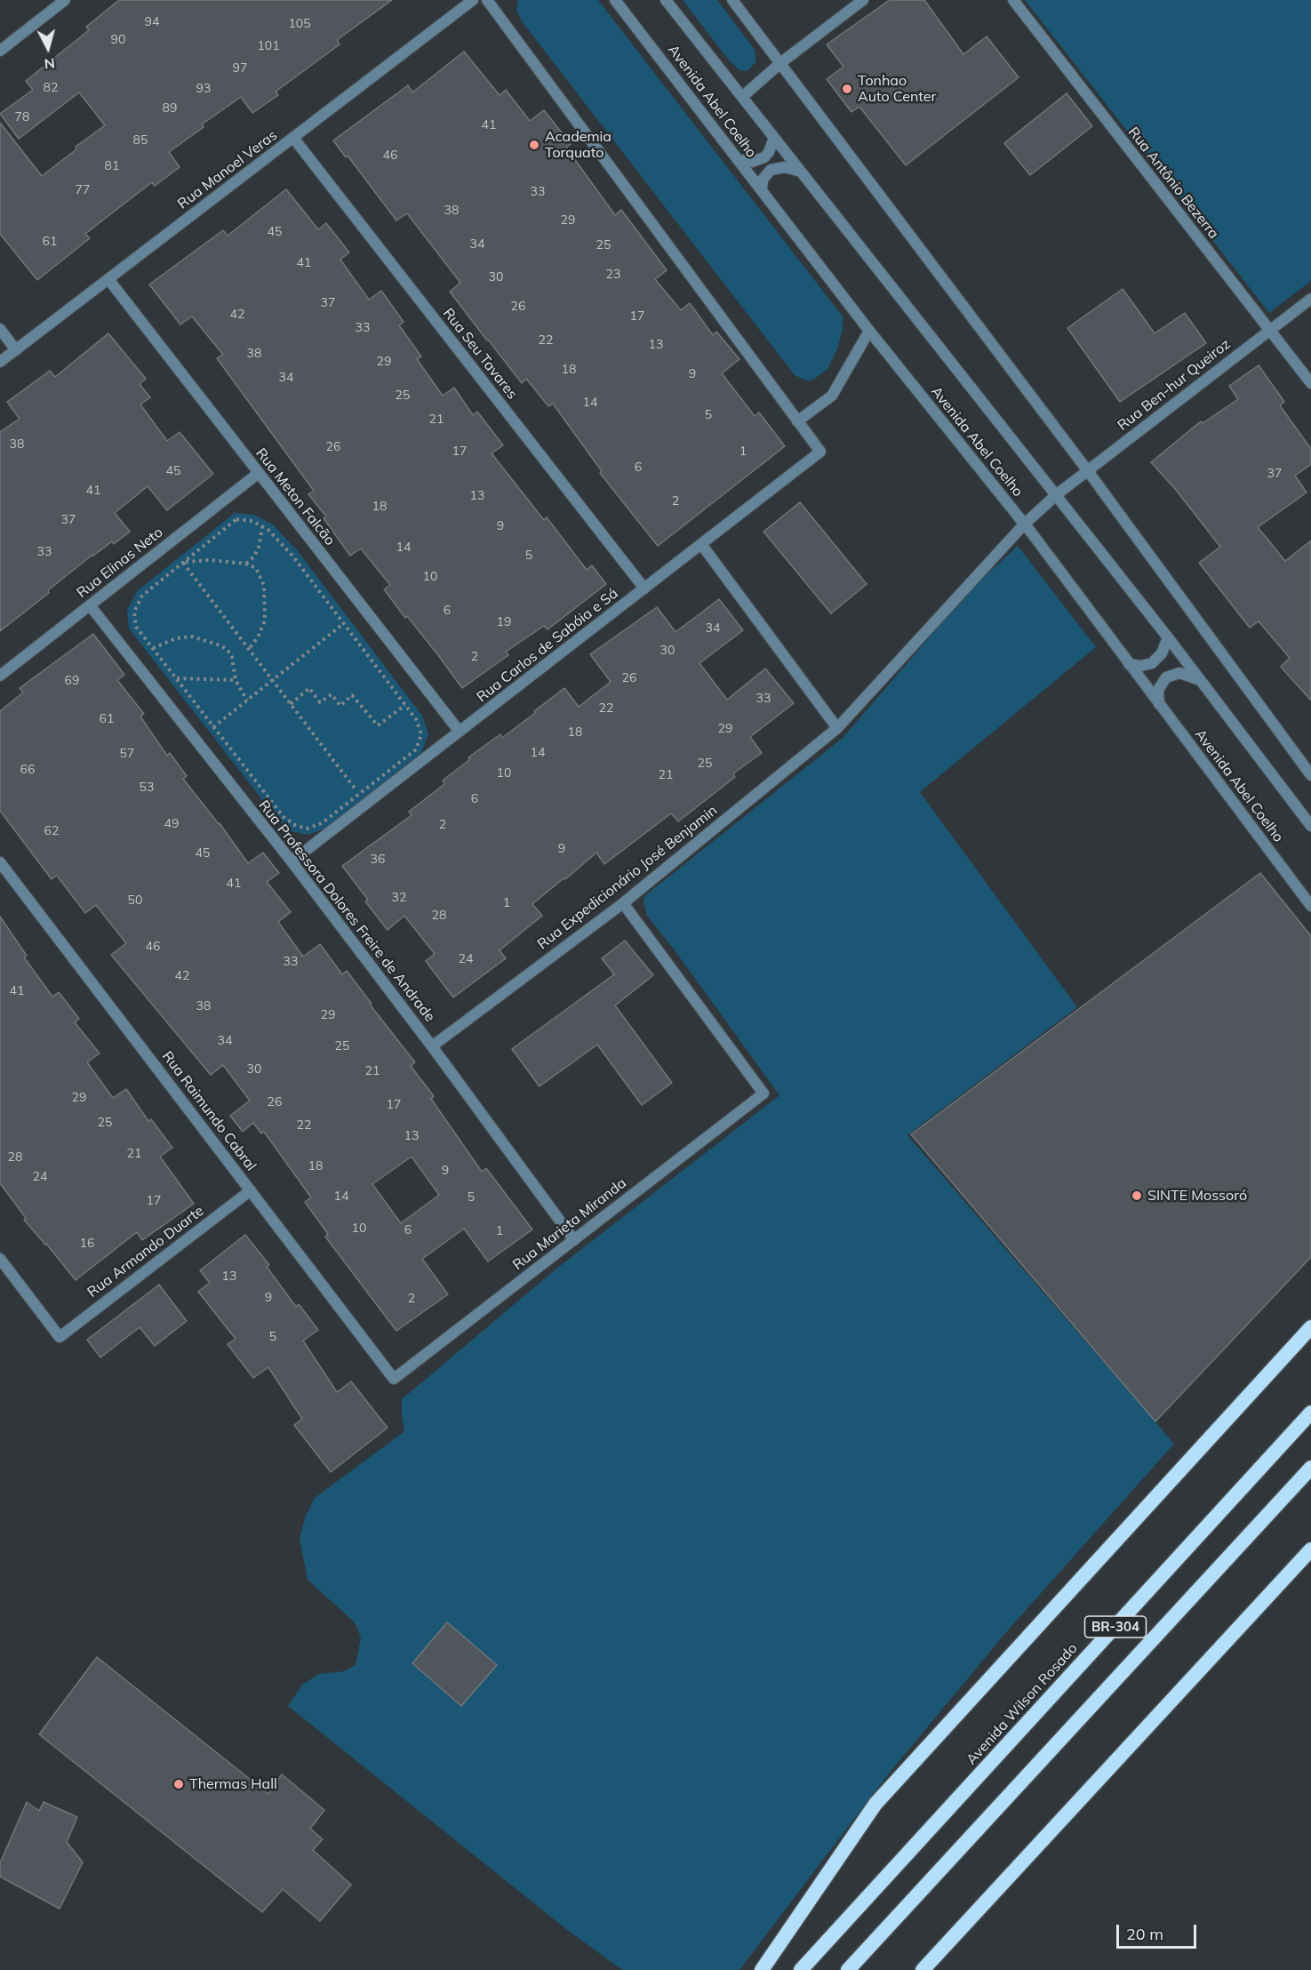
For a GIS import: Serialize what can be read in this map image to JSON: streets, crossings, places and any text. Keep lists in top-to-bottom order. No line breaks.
{"streets":{"highway":["BR-304","Avenida Wilson Rosado"],"street":["Avenida Abel Coelho","Rua Manoel Veras","Rua Antônio Bezerra","Rua Seu Tavares","Rua Ben-hur Queiroz","Rua Meton Falcão","Rua Elinas Neto","Rua Carlos de Sabóia e Sá","Rua Expedicionário José Benjamin","Rua Professora Dolores Freire de Andrade","Rua Raimundo Cabral","Rua Marieta Miranda","Rua Armando Duarte"]},"crossings":[["Avenida Abel Coelho","Rua Ben-hur Queiroz"],["Avenida Abel Coelho","Rua Expedicionário José Benjamin"],["Rua Manoel Veras","Rua Seu Tavares"],["Rua Manoel Veras","Rua Meton Falcão"],["Rua Antônio Bezerra","Rua Ben-hur Queiroz"],["Rua Seu Tavares","Rua Carlos de Sabóia e Sá"],["Rua Ben-hur Queiroz","Rua Expedicionário José Benjamin"],["Rua Meton Falcão","Rua Elinas Neto"],["Rua Meton Falcão","Rua Carlos de Sabóia e Sá"],["Rua Elinas Neto","Rua Professora Dolores Freire de Andrade"],["Rua Carlos de Sabóia e Sá","Rua Professora Dolores Freire de Andrade"],["Rua Expedicionário José Benjamin","Rua Professora Dolores Freire de Andrade"],["Rua Expedicionário José Benjamin","Rua Marieta Miranda"],["Rua Professora Dolores Freire de Andrade","Rua Marieta Miranda"],["Rua Raimundo Cabral","Rua Marieta Miranda"],["Rua Raimundo Cabral","Rua Armando Duarte"]],"places":["Tonhao Auto Center","Academia Torquato","SINTE Mossoró","Thermas Hall"],"house_numbers":["94","105","90","101","97","82","93","89","78","41","85","46","81","77","33","38","29","45","61","34","25","41","23","30","37","26","42","17","33","22","13","38","29","18","9","34","25","14","5","21","38","26","17","1","6","45","37","41","13","2","18","37","9","14","33","5","10","6","19","34","30","2","26","69","33","22","61","29","18","14","57","25","66","10","21","53","6","49","2","62","9","45","36","41","32","50","1","28","46","24","33","42","41","38","29","34","25","30","21","29","26","17","25","22","13","21","28","18","9","24","14","5","17","10","6","1","16","13","9","2","5"],"scale_bar":"20 m","north":"bottom"}
